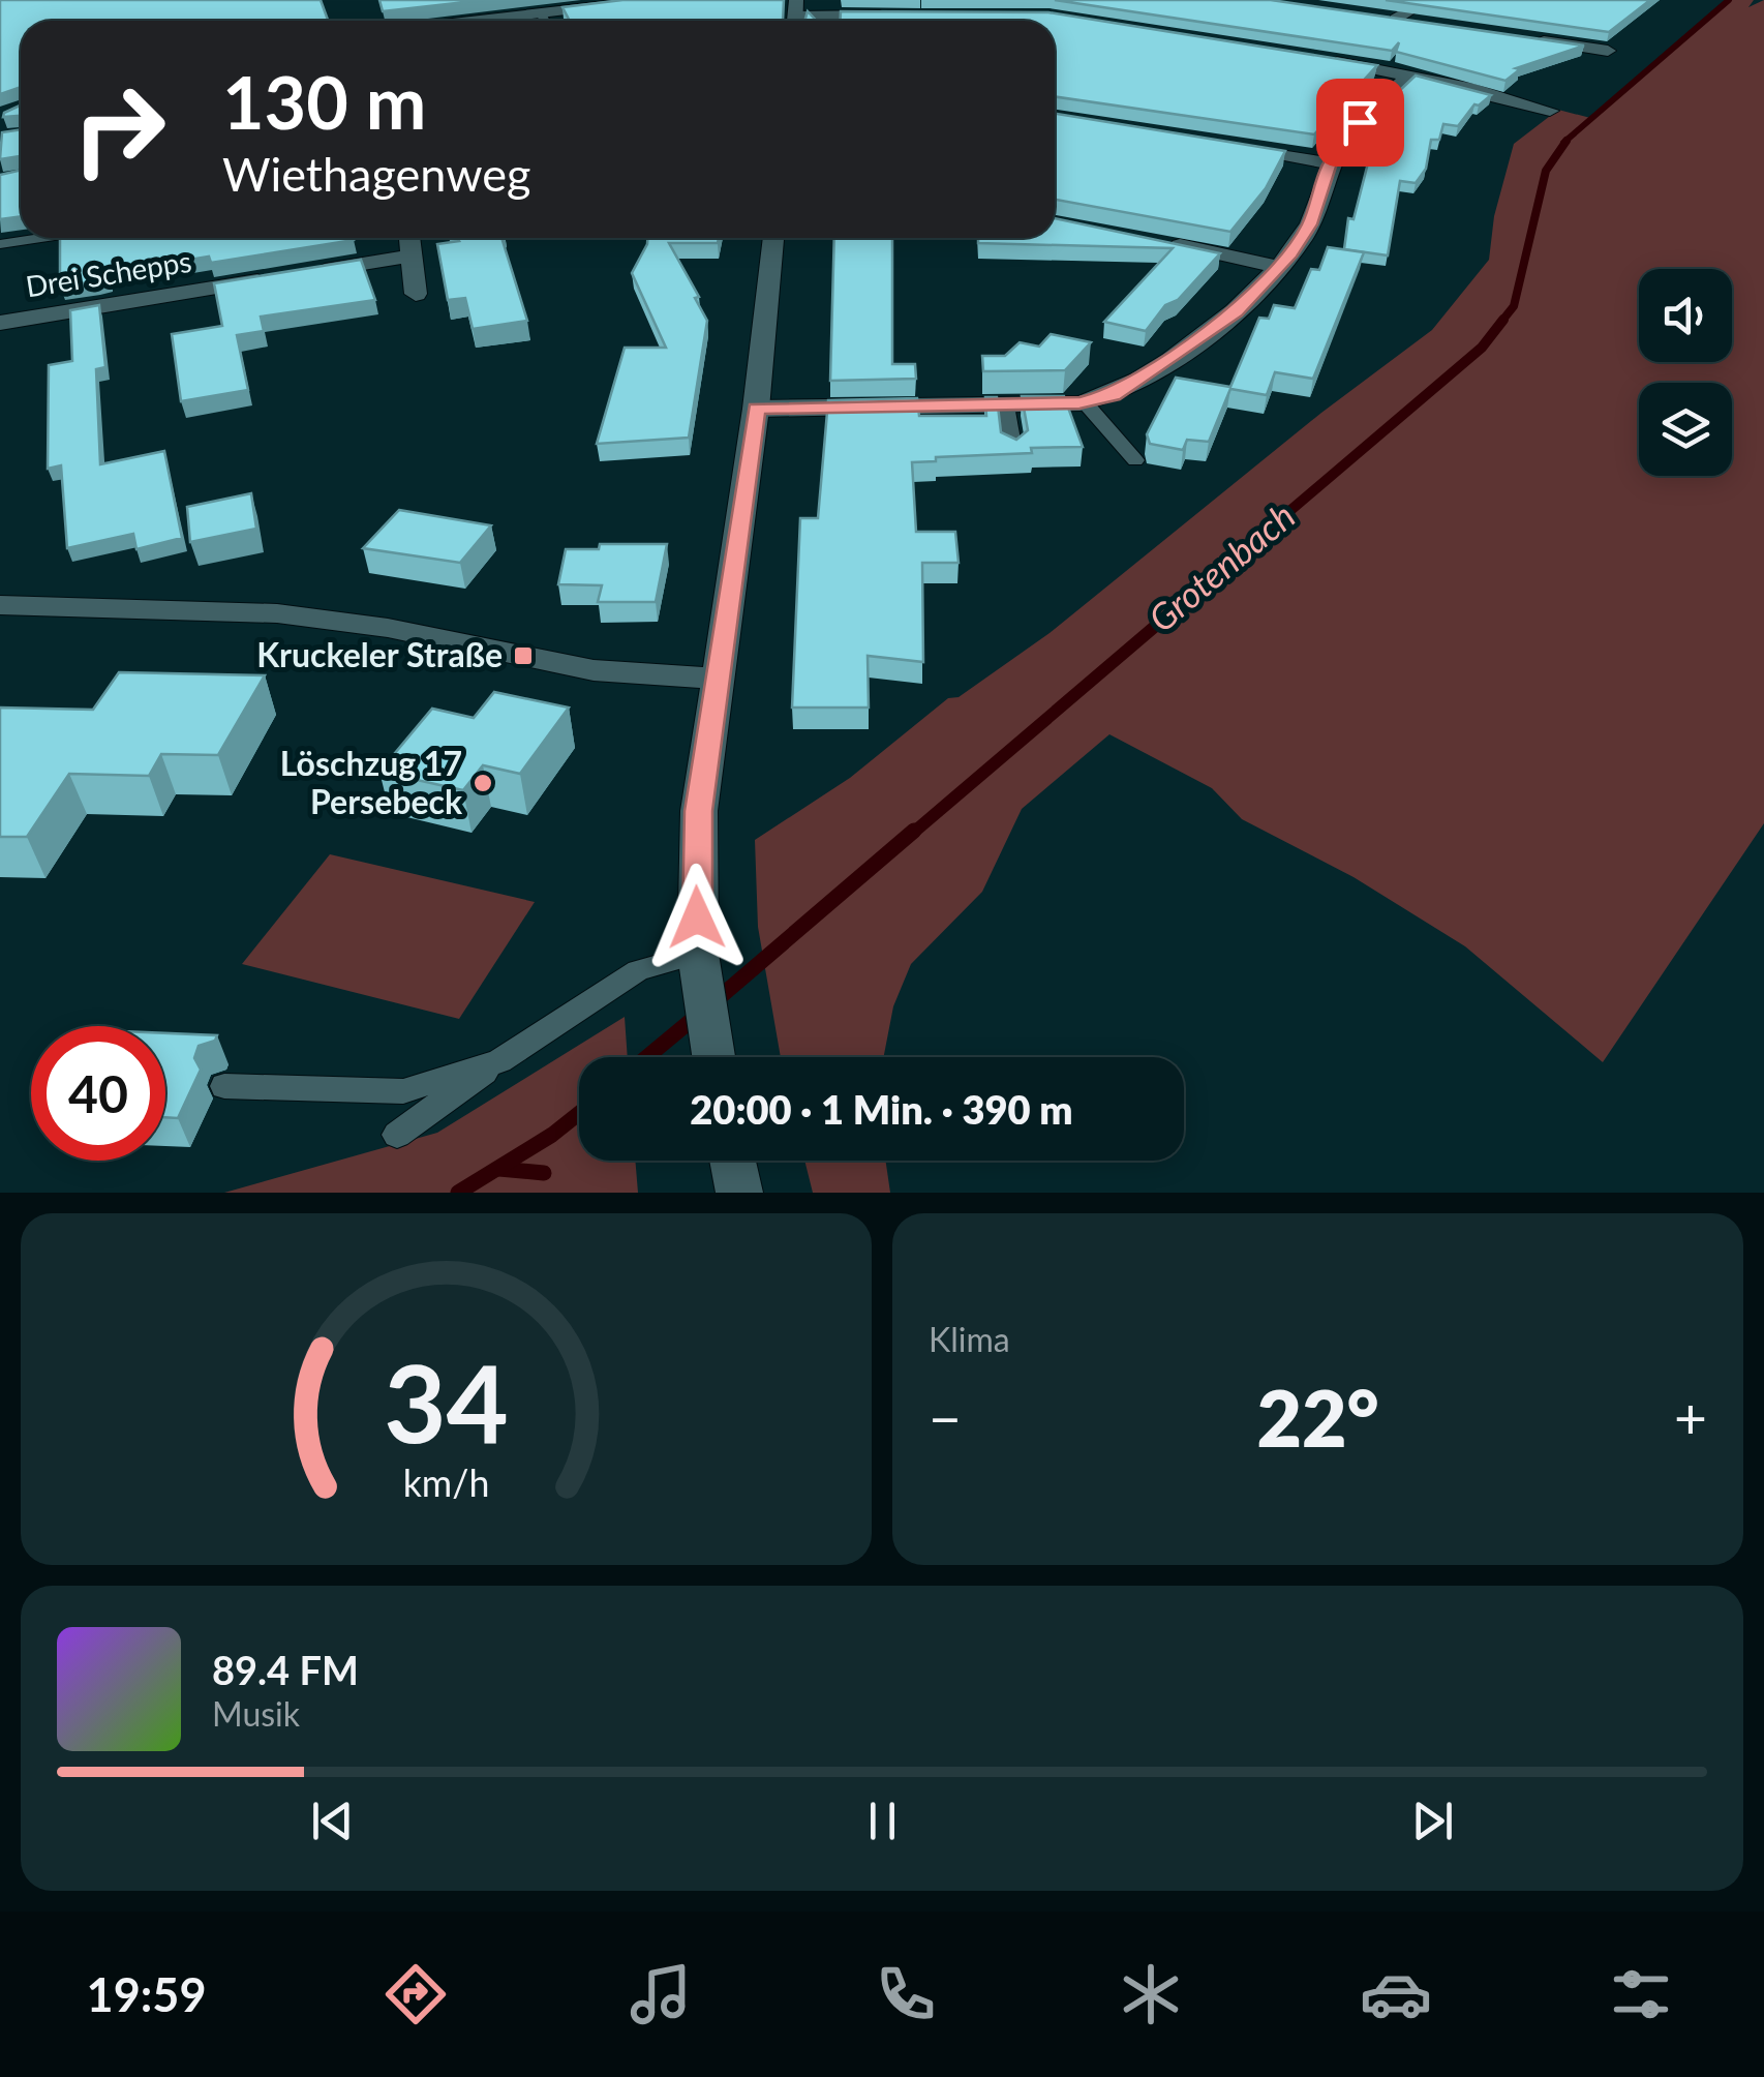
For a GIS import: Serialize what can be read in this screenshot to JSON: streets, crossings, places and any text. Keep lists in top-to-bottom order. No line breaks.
{"streets":{"street":["Drei Schepps"]},"water":["Grotenbach"],"places":{"transit":["Kruckeler Straße"],"other":["Löschzug 17 Persebeck"]},"page":{"turn":["130 m","Wiethagenweg"],"limit":"40","trip":"20:00 · 1 Min. · 390 m","tile":"Klima","heat":["−","22°","+"],"song":["89.4 FM","Musik"],"tabs":"19:59","gauge":["34","km/h"]}}
